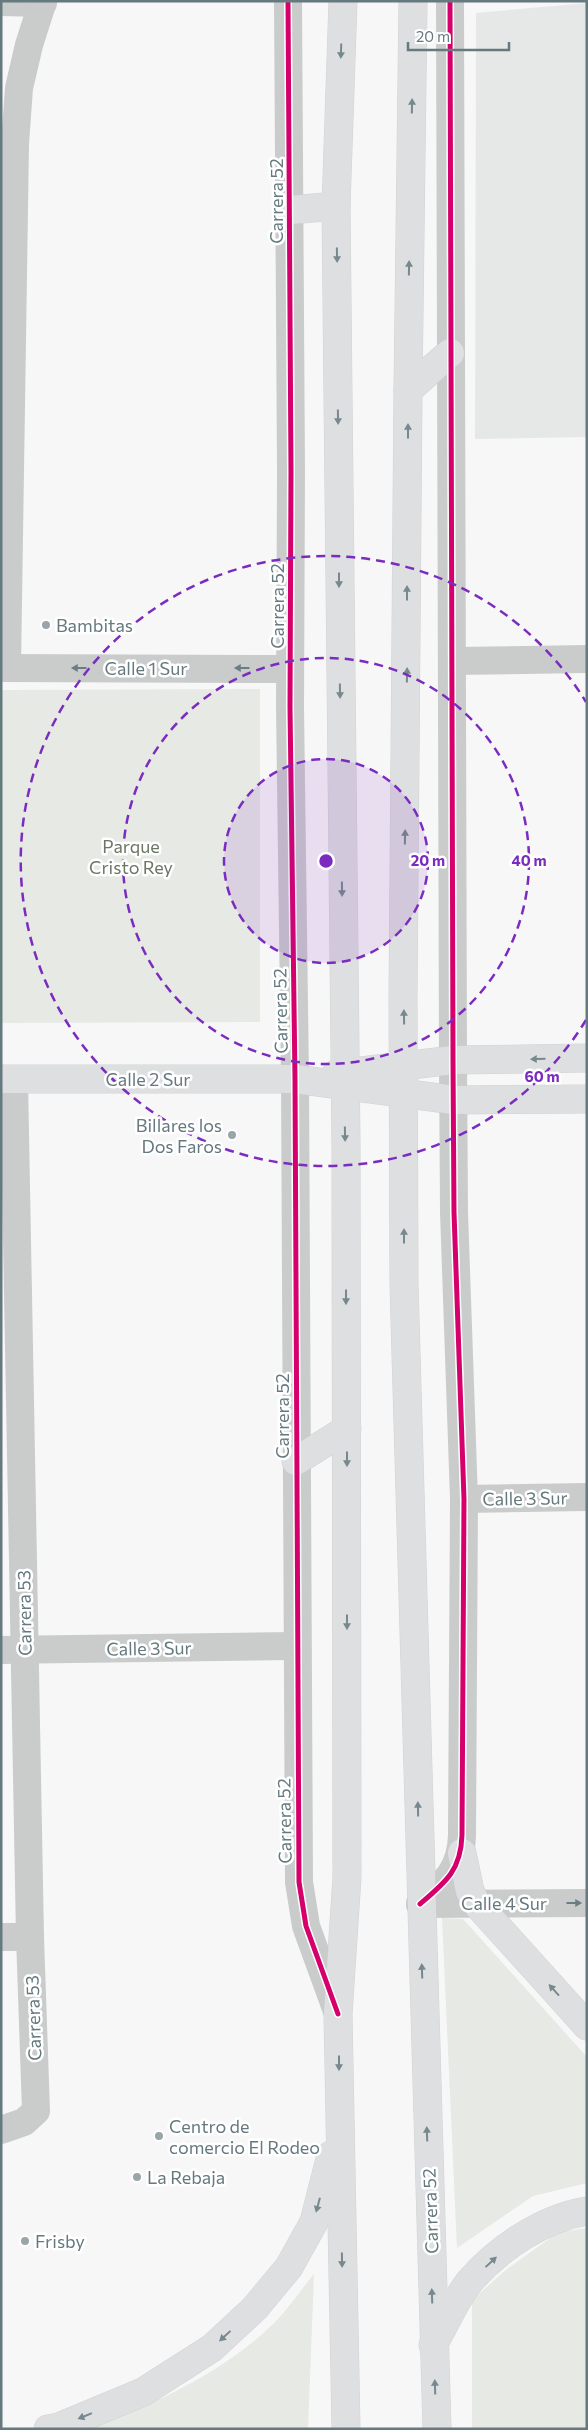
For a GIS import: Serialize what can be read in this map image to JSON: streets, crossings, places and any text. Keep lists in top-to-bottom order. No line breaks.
{"streets":{"main road":["Carrera 52","Calle 2 Sur"],"street":["Calle 1 Sur","Calle 3 Sur","Carrera 53","Calle 4 Sur"]},"crossings":[["Carrera 52","Calle 1 Sur"],["Carrera 52","Calle 2 Sur"],["Carrera 52","Calle 3 Sur"],["Carrera 52","Calle 4 Sur"],["Calle 2 Sur","Carrera 53"],["Calle 3 Sur","Carrera 53"]],"one_way":["Calle 1 Sur","Calle 4 Sur"],"parks":["Parque Cristo Rey"],"places":["Bambitas","Billares los Dos Faros","Centro de comercio El Rodeo","La Rebaja","Frisby"],"scale_bar":"20 m","rings":["20 m","40 m","60 m"]}
